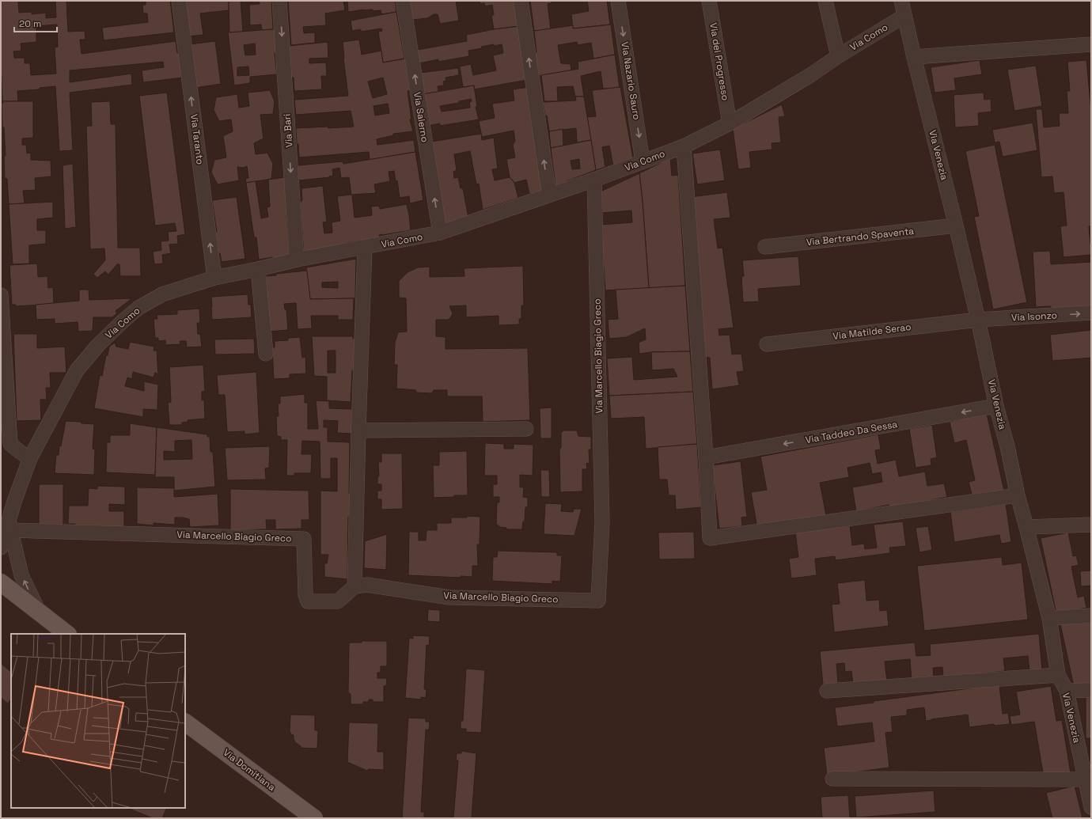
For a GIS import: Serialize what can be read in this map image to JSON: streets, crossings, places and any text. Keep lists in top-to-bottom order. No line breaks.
{"streets":{"main road":["Via Domitiana"],"street":["Via Como","Via del Progresso","Via Nazario Sauro","Via Salerno","Via Bari","Via Taranto","Via Venezia","Via Bertrando Spaventa","Via Isonzo","Via Matilde Serao","Via Marcello Biagio Greco","Via Taddeo Da Sessa"]},"crossings":[["Via Como","Via del Progresso"],["Via Como","Via Nazario Sauro"],["Via Como","Via Salerno"],["Via Como","Via Bari"],["Via Como","Via Taranto"],["Via Como","Via Venezia"],["Via Como","Via Marcello Biagio Greco"],["Via Venezia","Via Bertrando Spaventa"],["Via Venezia","Via Isonzo"],["Via Venezia","Via Matilde Serao"],["Via Venezia","Via Taddeo Da Sessa"],["Via Isonzo","Via Matilde Serao"]],"one_way":["Via Bari","Via Taranto","Via Isonzo","Via Taddeo Da Sessa"],"scale_bar":"20 m"}
